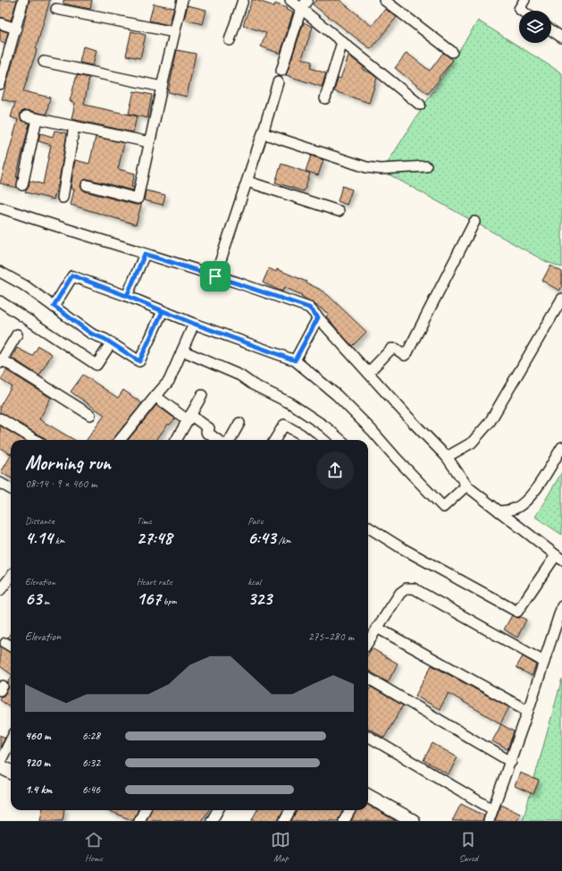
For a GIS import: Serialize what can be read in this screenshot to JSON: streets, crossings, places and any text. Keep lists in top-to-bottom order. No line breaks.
{"page":{"heading":["Morning run","08:14 · 9 × 460 m"],"stats":[["Distance","4.14 km"],["Time","27:48"],["Pace","6:43 /km"],["Elevation","63 m"],["Heart rate","167 bpm"],["kcal","323"]],"chart":["Elevation","275–280 m"],"list":[{"name":"460 m","note":"6:28"},{"name":"920 m","note":"6:32"},{"name":"1.4 km","note":"6:46"}],"tabs":["Home","Map","Saved"]}}
